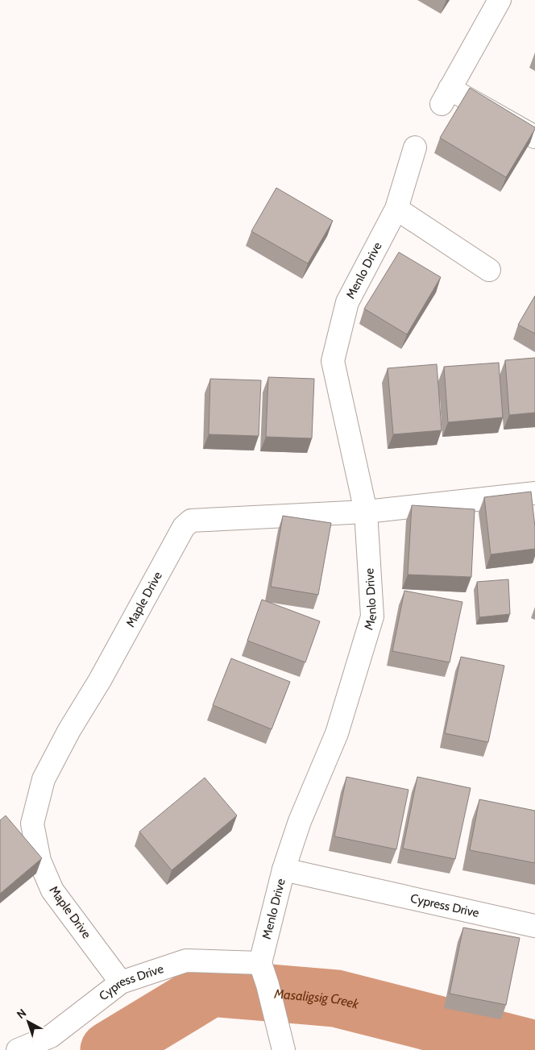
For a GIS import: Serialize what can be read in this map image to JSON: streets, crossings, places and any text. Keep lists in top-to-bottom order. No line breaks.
{"streets":{"street":["Menlo Drive","Maple Drive","Cypress Drive"]},"crossings":[["Menlo Drive","Maple Drive"],["Menlo Drive","Cypress Drive"],["Maple Drive","Cypress Drive"]],"water":["Masaligsig Creek"],"north":"top left"}
